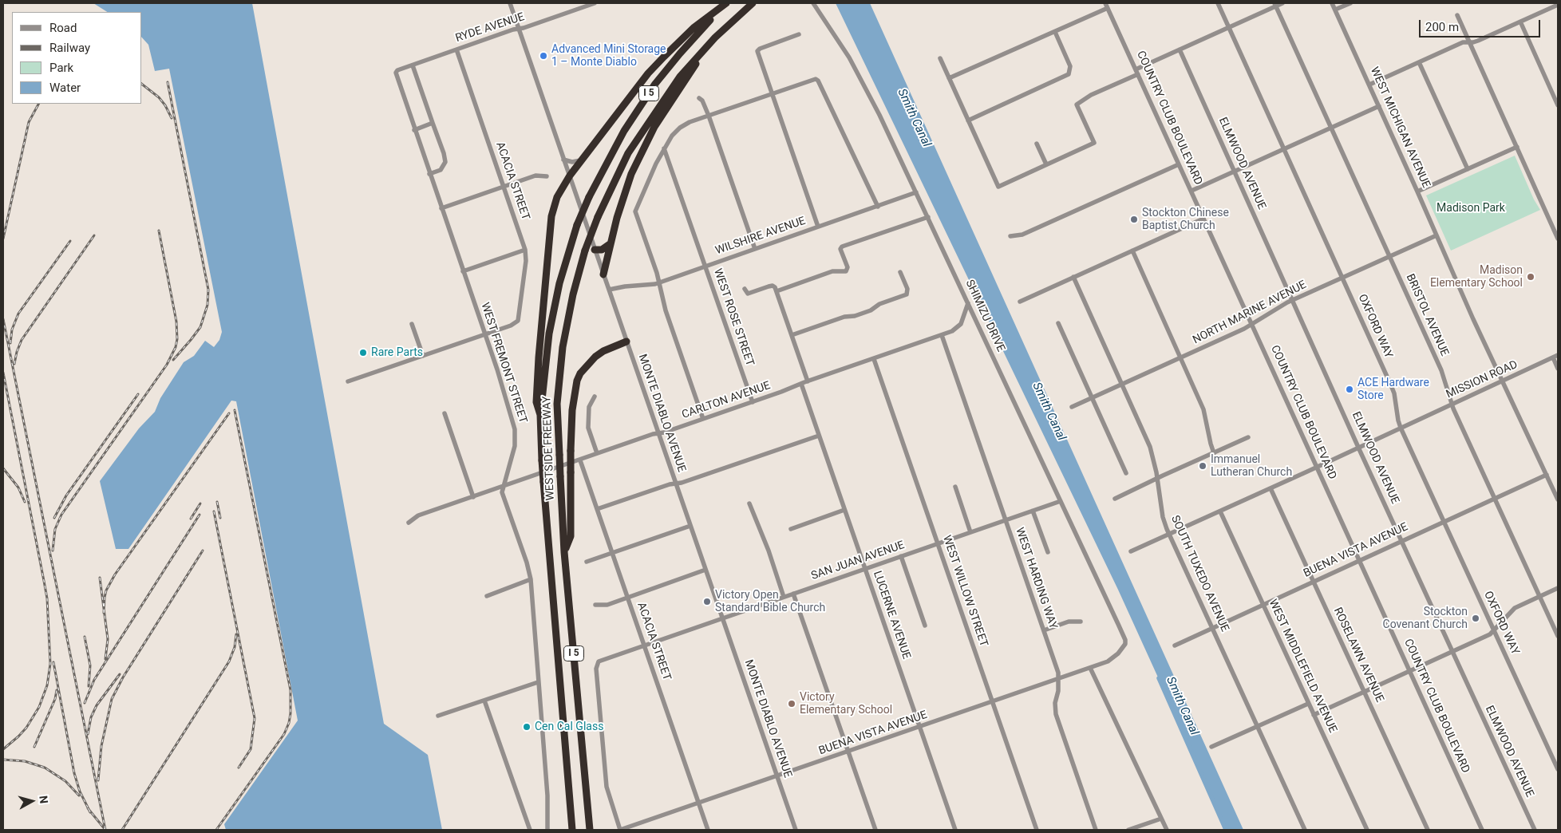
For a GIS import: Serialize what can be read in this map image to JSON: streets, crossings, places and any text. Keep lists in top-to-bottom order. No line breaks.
{"streets":{"highway":["I 5","WESTSIDE FREEWAY"],"street":["RYDE AVENUE","COUNTRY CLUB BOULEVARD","WEST MICHIGAN AVENUE","ELMWOOD AVENUE","ACACIA STREET","WILSHIRE AVENUE","NORTH MARINE AVENUE","BRISTOL AVENUE","SHIMIZU DRIVE","WEST ROSE STREET","OXFORD WAY","WEST FREMONT STREET","MISSION ROAD","CARLTON AVENUE","MONTE DIABLO AVENUE","BUENA VISTA AVENUE","SAN JUAN AVENUE","SOUTH TUXEDO AVENUE","WEST HARDING WAY","WEST WILLOW STREET","LUCERNE AVENUE","ROSELAWN AVENUE","WEST MIDDLEFIELD AVENUE"]},"crossings":[["RYDE AVENUE","ACACIA STREET"],["RYDE AVENUE","WEST FREMONT STREET"],["RYDE AVENUE","MONTE DIABLO AVENUE"],["COUNTRY CLUB BOULEVARD","NORTH MARINE AVENUE"],["COUNTRY CLUB BOULEVARD","MISSION ROAD"],["COUNTRY CLUB BOULEVARD","BUENA VISTA AVENUE"],["WEST MICHIGAN AVENUE","NORTH MARINE AVENUE"],["WEST MICHIGAN AVENUE","MISSION ROAD"],["WEST MICHIGAN AVENUE","BUENA VISTA AVENUE"],["ELMWOOD AVENUE","NORTH MARINE AVENUE"],["ELMWOOD AVENUE","MISSION ROAD"],["ELMWOOD AVENUE","BUENA VISTA AVENUE"],["ACACIA STREET","WEST FREMONT STREET"],["ACACIA STREET","CARLTON AVENUE"],["ACACIA STREET","BUENA VISTA AVENUE"],["ACACIA STREET","SAN JUAN AVENUE"],["WILSHIRE AVENUE","SHIMIZU DRIVE"],["WILSHIRE AVENUE","WEST ROSE STREET"],["WILSHIRE AVENUE","MONTE DIABLO AVENUE"],["NORTH MARINE AVENUE","BRISTOL AVENUE"],["NORTH MARINE AVENUE","OXFORD WAY"],["NORTH MARINE AVENUE","SOUTH TUXEDO AVENUE"],["BRISTOL AVENUE","MISSION ROAD"],["BRISTOL AVENUE","BUENA VISTA AVENUE"],["SHIMIZU DRIVE","CARLTON AVENUE"],["SHIMIZU DRIVE","BUENA VISTA AVENUE"],["SHIMIZU DRIVE","SAN JUAN AVENUE"],["WEST ROSE STREET","CARLTON AVENUE"],["OXFORD WAY","MISSION ROAD"],["OXFORD WAY","BUENA VISTA AVENUE"],["WEST FREMONT STREET","CARLTON AVENUE"],["MISSION ROAD","SOUTH TUXEDO AVENUE"],["MISSION ROAD","ROSELAWN AVENUE"],["MISSION ROAD","WEST MIDDLEFIELD AVENUE"],["CARLTON AVENUE","MONTE DIABLO AVENUE"],["CARLTON AVENUE","WEST HARDING WAY"],["CARLTON AVENUE","WEST WILLOW STREET"],["CARLTON AVENUE","LUCERNE AVENUE"],["MONTE DIABLO AVENUE","BUENA VISTA AVENUE"],["MONTE DIABLO AVENUE","SAN JUAN AVENUE"],["BUENA VISTA AVENUE","SAN JUAN AVENUE"],["BUENA VISTA AVENUE","SOUTH TUXEDO AVENUE"],["BUENA VISTA AVENUE","WEST HARDING WAY"],["BUENA VISTA AVENUE","WEST WILLOW STREET"],["BUENA VISTA AVENUE","LUCERNE AVENUE"],["BUENA VISTA AVENUE","ROSELAWN AVENUE"],["BUENA VISTA AVENUE","WEST MIDDLEFIELD AVENUE"],["SAN JUAN AVENUE","WEST HARDING WAY"],["SAN JUAN AVENUE","WEST WILLOW STREET"],["SAN JUAN AVENUE","LUCERNE AVENUE"]],"water":["Smith Canal"],"parks":["Madison Park"],"places":["Advanced Mini Storage 1 – Monte Diablo","Stockton Chinese Baptist Church","Madison Elementary School","Rare Parts","ACE Hardware Store","Immanuel Lutheran Church","Victory Open Standard Bible Church","Stockton Covenant Church","Victory Elementary School","Cen Cal Glass"],"legend":["Road","Railway","Park","Water"],"scale_bar":"200 m","north":"right"}
